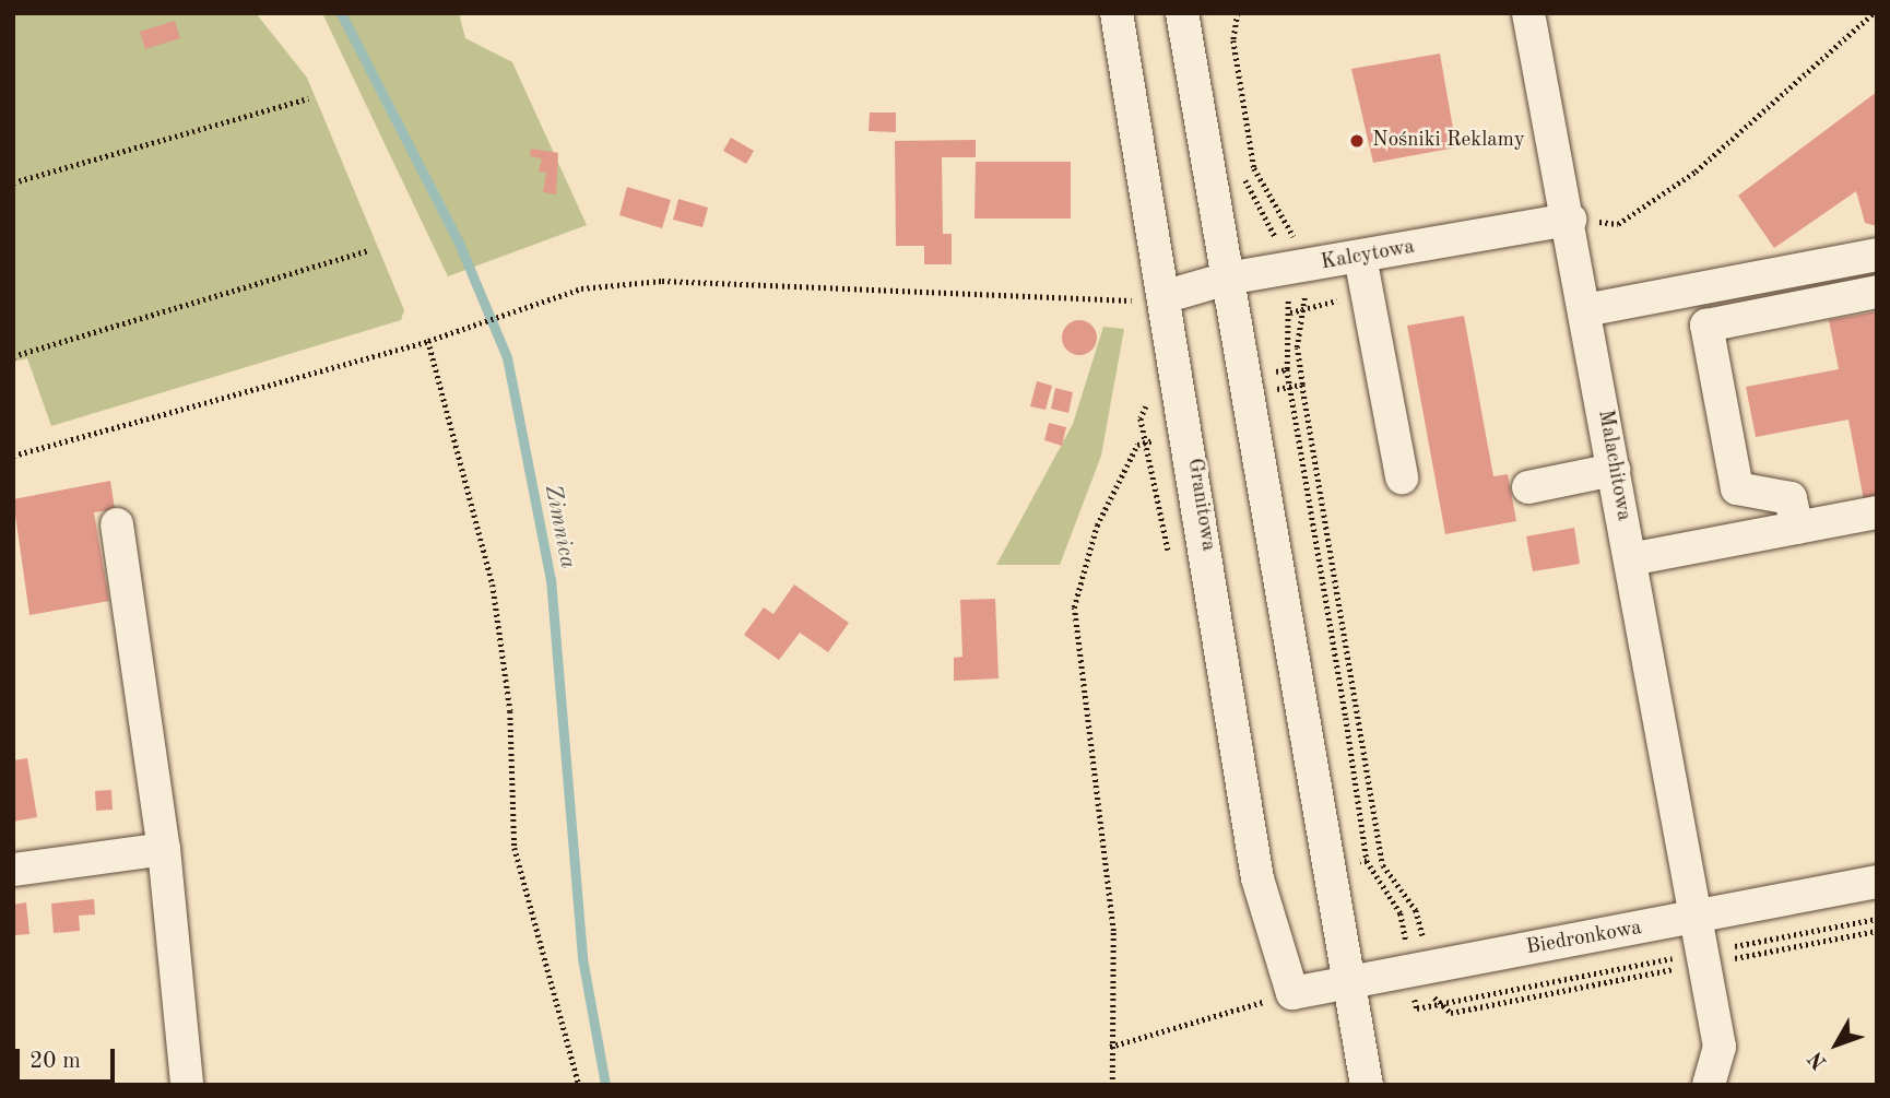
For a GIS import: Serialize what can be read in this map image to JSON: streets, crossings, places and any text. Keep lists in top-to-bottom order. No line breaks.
{"streets":{"street":["Kalcytowa","Malachitowa","Granitowa","Biedronkowa"]},"crossings":[["Kalcytowa","Malachitowa"],["Kalcytowa","Granitowa"],["Malachitowa","Biedronkowa"],["Granitowa","Biedronkowa"]],"water":["Zimnica"],"places":["Nośniki Reklamy"],"scale_bar":"20 m","north":"bottom left"}
